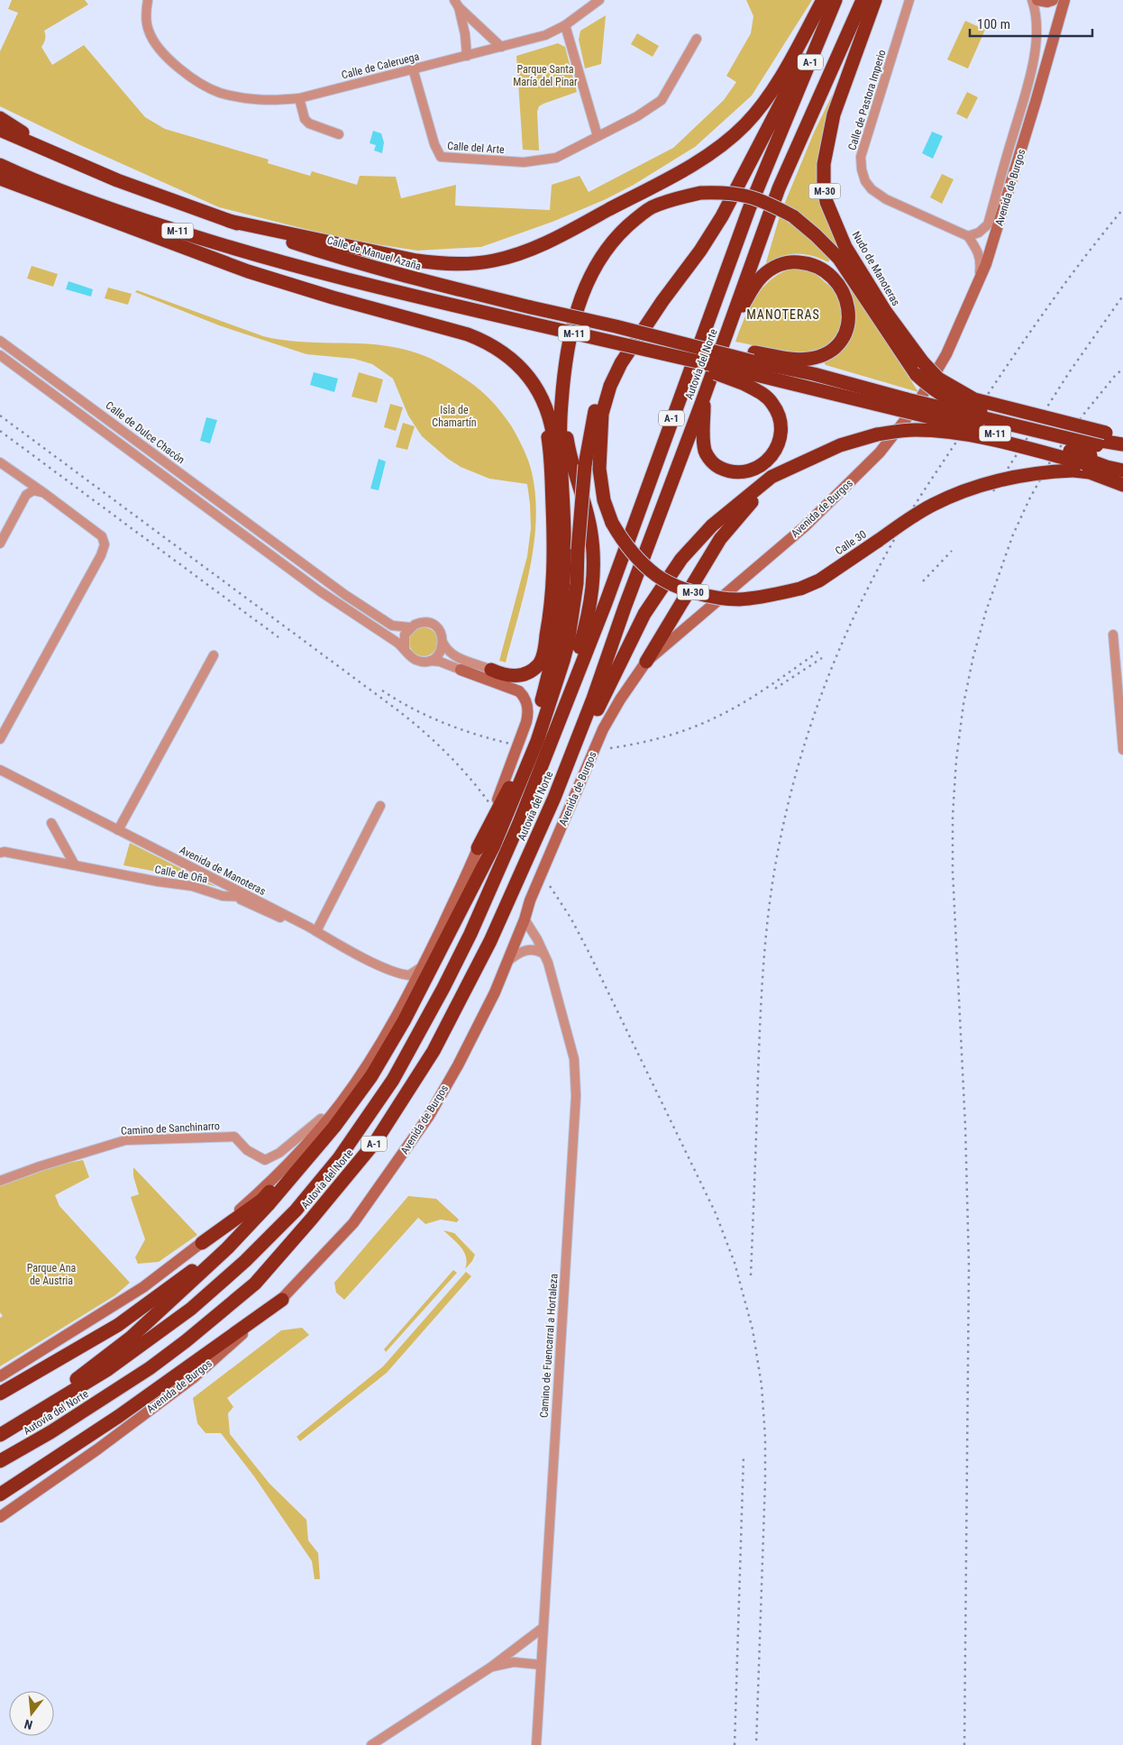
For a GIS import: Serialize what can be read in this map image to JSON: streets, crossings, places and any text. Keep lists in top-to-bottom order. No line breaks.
{"streets":{"highway":["A-1","M-30","M-11","Calle de Manuel Azaña","Nudo de Manoteras","Autovía del Norte","Calle 30"],"street":["Calle de Caleruega","Calle de Pastora Imperio","Calle del Arte","Avenida de Burgos","Calle de Dulce Chacón","Avenida de Manoteras","Calle de Oña","Camino de Sanchinarro","Camino de Fuencarral a Hortaleza"]},"crossings":[["Calle de Caleruega","Calle del Arte"],["Calle de Pastora Imperio","Avenida de Burgos"],["Avenida de Burgos","Camino de Fuencarral a Hortaleza"],["M-30","Autovía del Norte"],["M-30","Calle 30"],["M-11","Calle de Manuel Azaña"],["M-11","Calle 30"],["Nudo de Manoteras","Calle 30"],["Avenida de Manoteras","Calle de Oña"]],"districts":["MANOTERAS"],"parks":["Parque Santa María del Pinar","Isla de Chamartín","Parque Ana de Austria"],"scale_bar":"100 m","north":"bottom"}
